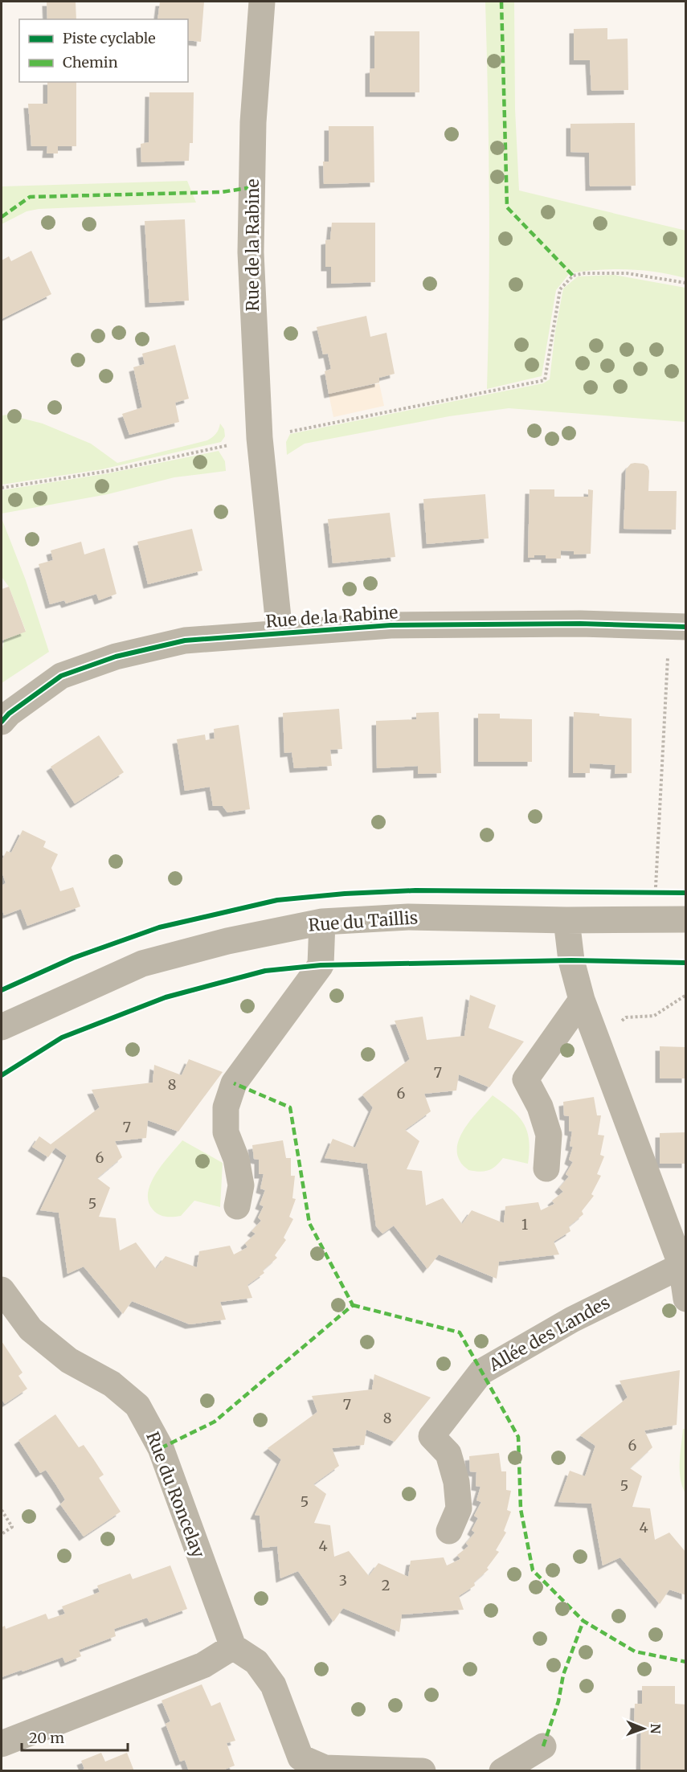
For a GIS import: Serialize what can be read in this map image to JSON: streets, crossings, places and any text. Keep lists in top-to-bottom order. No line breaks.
{"streets":{"street":["Rue de la Rabine","Rue du Taillis","Allée des Landes","Rue du Roncelay"]},"house_numbers":["7","8","6","7","6","5","1","7","8","6","5","5","4","4","3","2"],"legend":["Piste cyclable","Chemin"],"scale_bar":"20 m","north":"right"}
